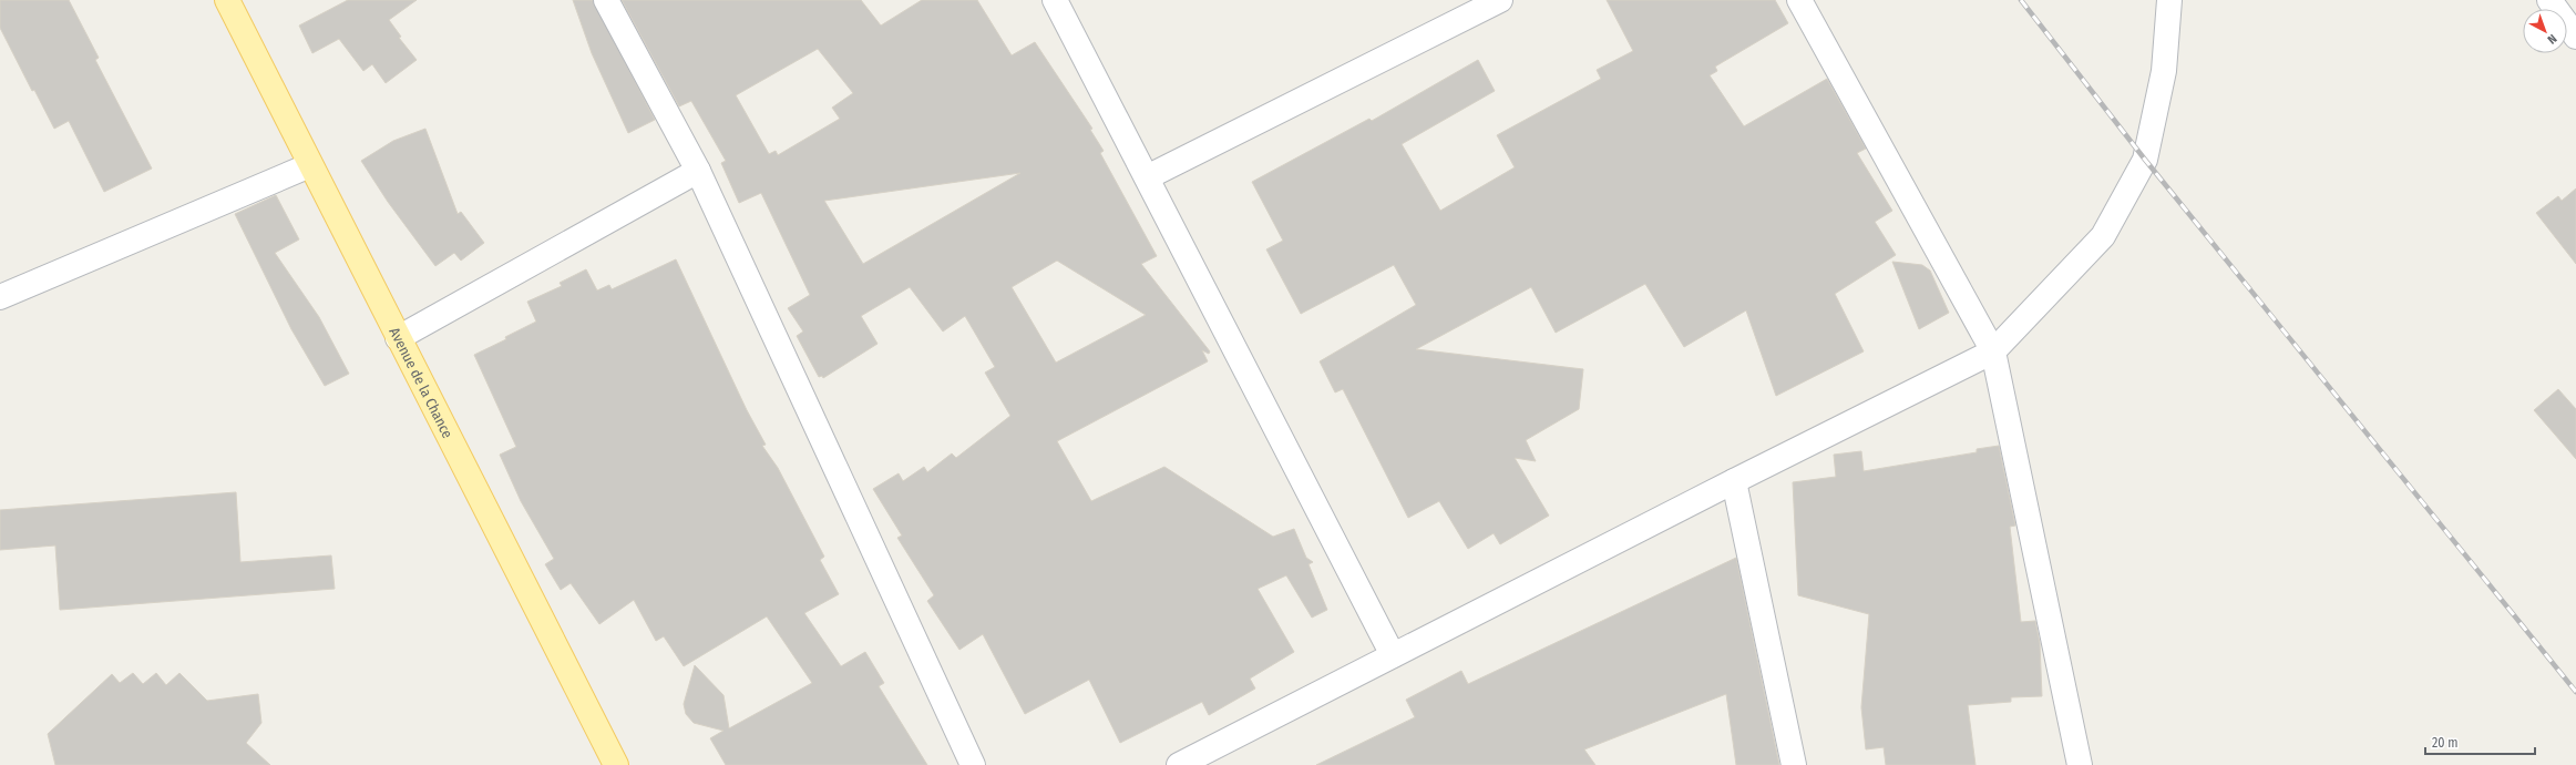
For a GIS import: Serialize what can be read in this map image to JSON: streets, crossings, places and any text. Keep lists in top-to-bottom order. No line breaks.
{"streets":{"main road":["Avenue de la Chance"]},"scale_bar":"20 m","north":"bottom right"}
